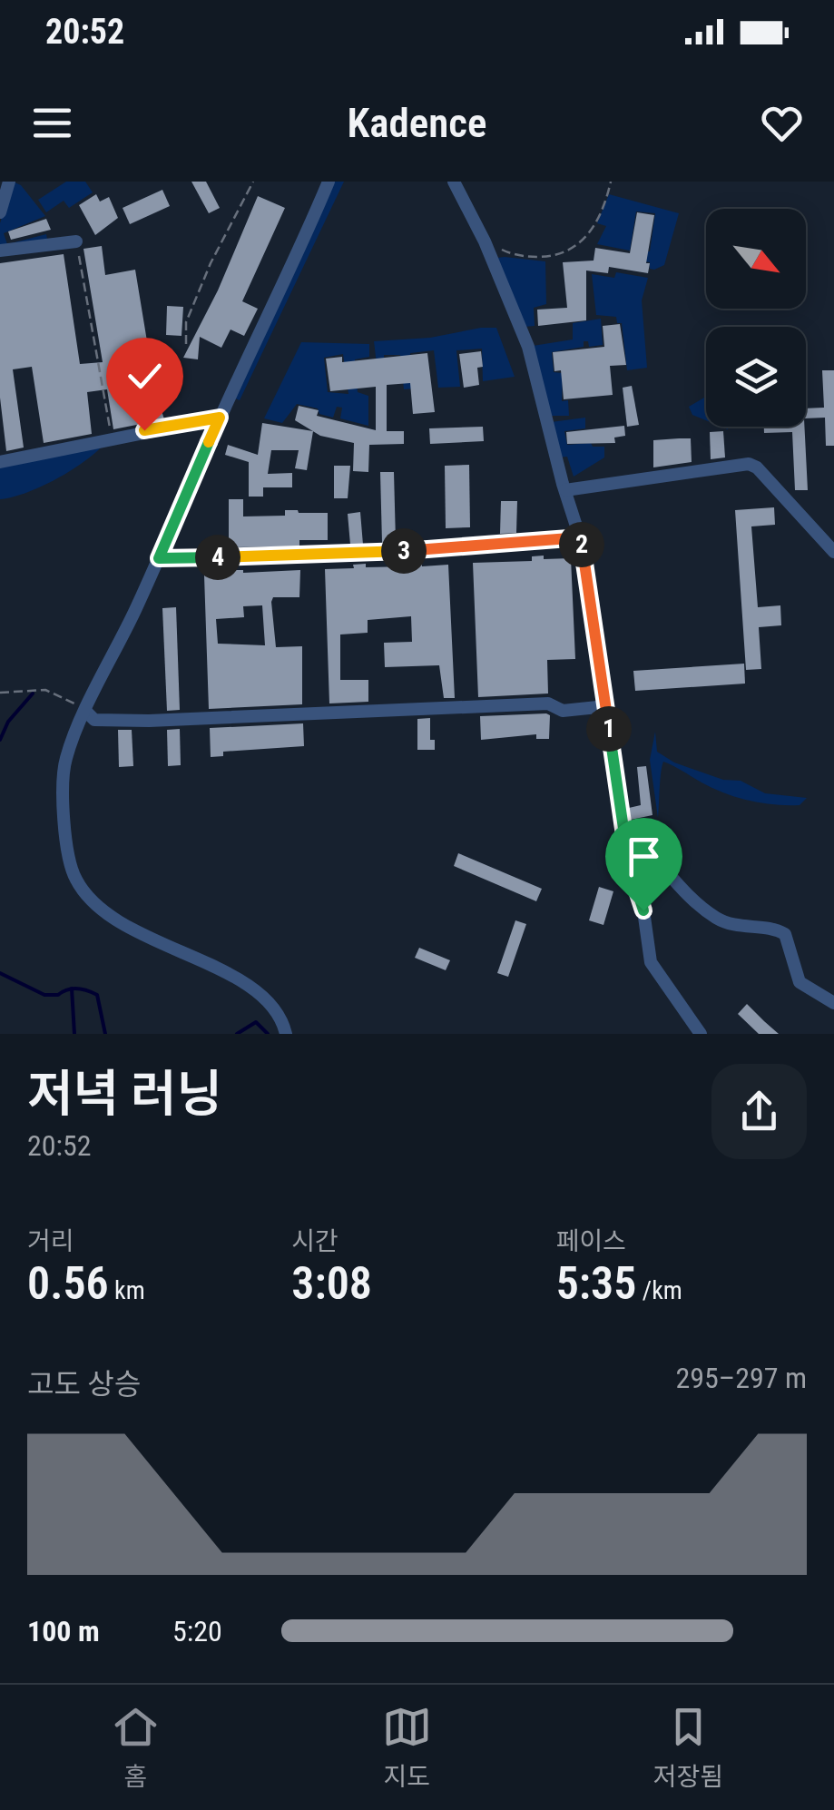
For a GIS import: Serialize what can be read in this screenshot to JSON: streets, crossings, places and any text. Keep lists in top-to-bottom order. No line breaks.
{"north":"bottom right","page":{"status":"20:52","header":"Kadence","pins":["2","3","4","1"],"heading":["저녁 러닝","20:52"],"stats":[["거리","0.56 km"],["시간","3:08"],["페이스","5:35 /km"]],"chart":["고도 상승","295–297 m"],"list":[{"name":"100 m","note":"5:20"}],"tabs":["홈","지도","저장됨"]}}
